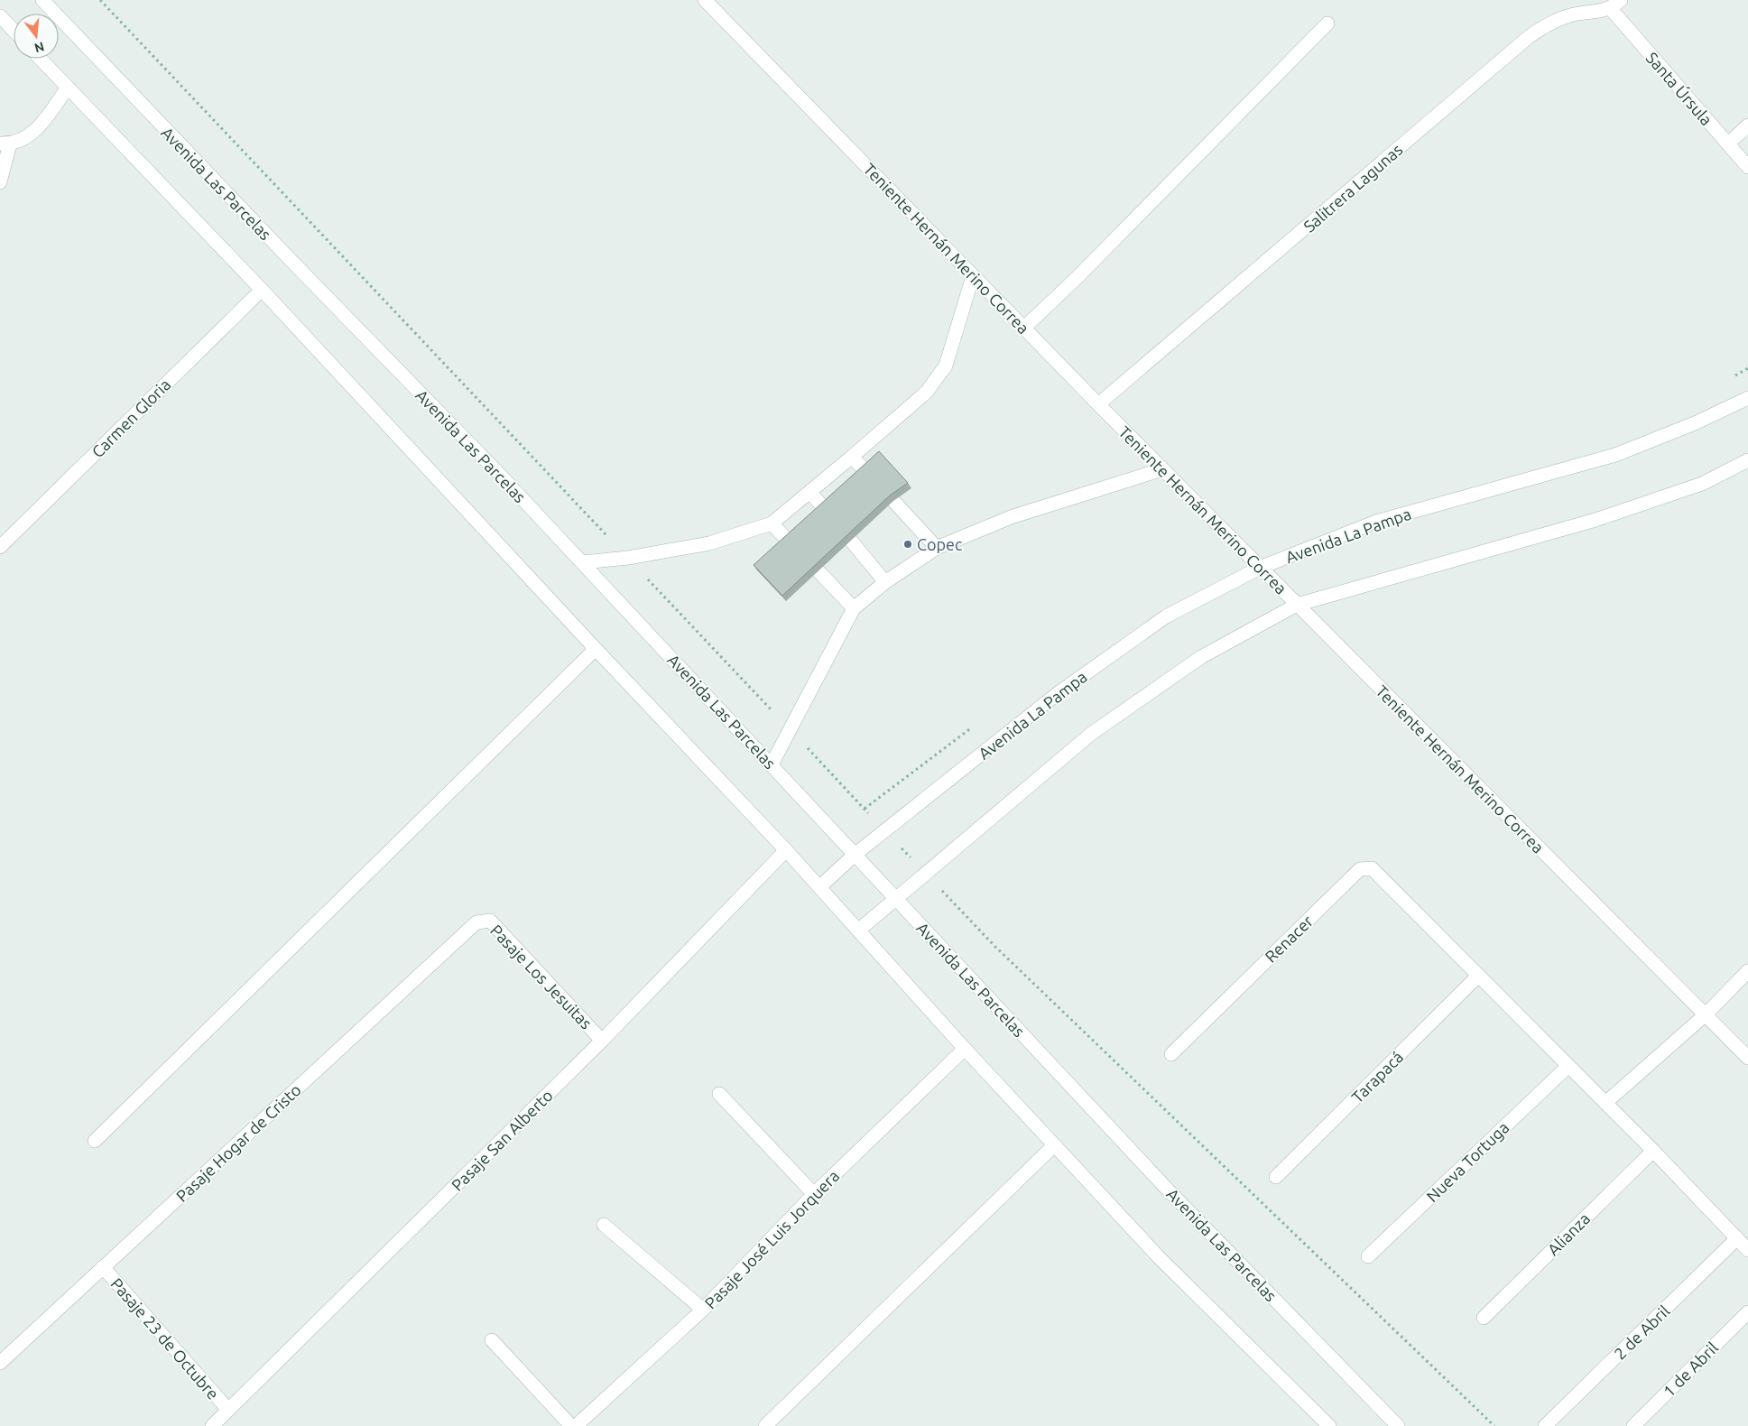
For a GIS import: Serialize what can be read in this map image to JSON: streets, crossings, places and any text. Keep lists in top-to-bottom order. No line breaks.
{"streets":{"street":["Santa Úrsula","Avenida Las Parcelas","Salitrera Lagunas","Teniente Hernán Merino Correa","Carmen Gloria","Avenida La Pampa","Renacer","Pasaje Los Jesuitas","Tarapacá","Pasaje San Alberto","Pasaje Hogar de Cristo","Nueva Tortuga","Alianza","Pasaje José Luis Jorquera","2 de Abril","Pasaje 23 de Octubre","1 de Abril"]},"crossings":[["Santa Úrsula","Salitrera Lagunas"],["Avenida Las Parcelas","Avenida La Pampa"],["Salitrera Lagunas","Teniente Hernán Merino Correa"],["Teniente Hernán Merino Correa","Avenida La Pampa"],["Renacer","Tarapacá"],["Pasaje Los Jesuitas","Pasaje San Alberto"],["Pasaje Los Jesuitas","Pasaje Hogar de Cristo"],["Pasaje San Alberto","Pasaje 23 de Octubre"],["Pasaje Hogar de Cristo","Pasaje 23 de Octubre"]],"places":["Copec"],"north":"bottom"}
